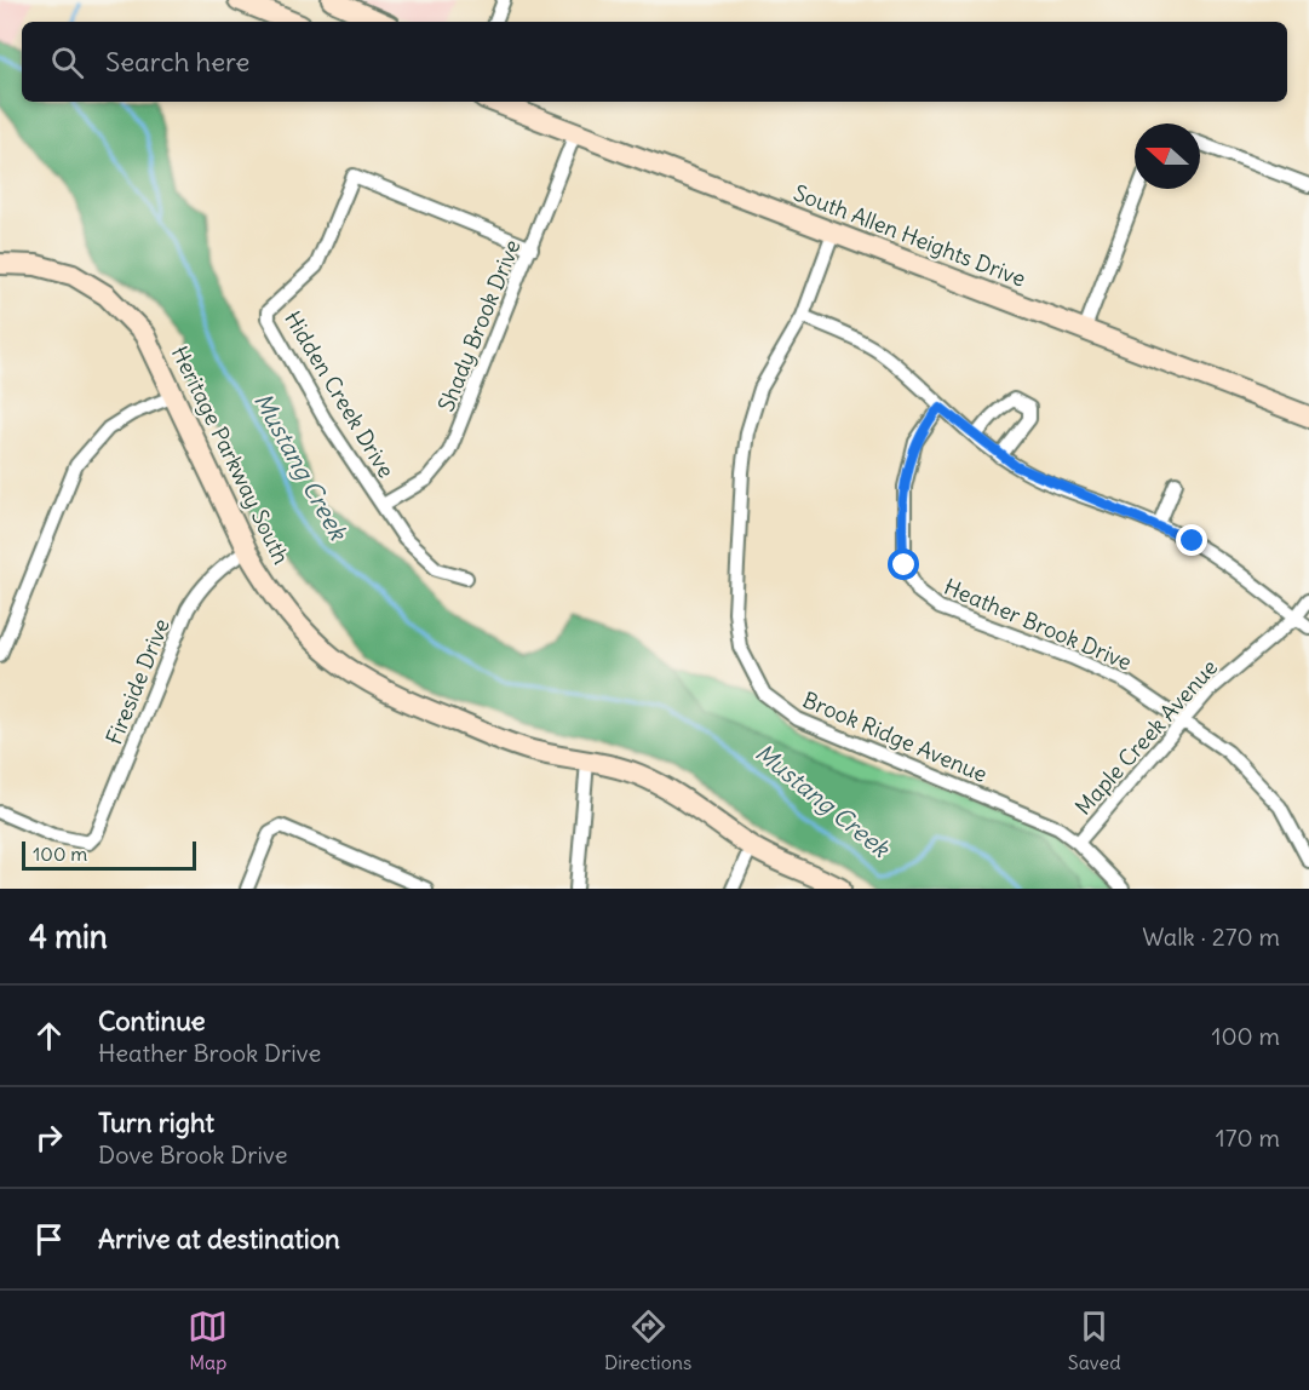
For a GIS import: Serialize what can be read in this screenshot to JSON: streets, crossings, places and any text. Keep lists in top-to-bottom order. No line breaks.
{"streets":{"street":["South Allen Heights Drive","Shady Brook Drive","Hidden Creek Drive","Heritage Parkway South","Heather Brook Drive","Fireside Drive","Brook Ridge Avenue","Maple Creek Avenue"]},"crossings":[["South Allen Heights Drive","Shady Brook Drive"],["South Allen Heights Drive","Brook Ridge Avenue"],["Shady Brook Drive","Hidden Creek Drive"],["Heritage Parkway South","Fireside Drive"],["Heather Brook Drive","Maple Creek Avenue"],["Brook Ridge Avenue","Maple Creek Avenue"]],"water":["Mustang Creek"],"scale_bar":"100 m","north":"left","page":{"search":"Search here","scale":"100 m","heading":["4 min","Walk · 270 m"],"list":[["Continue","Heather Brook Drive","100 m"],["Turn right","Dove Brook Drive","170 m"],"Arrive at destination"],"nav":["Map","Directions","Saved"]}}
